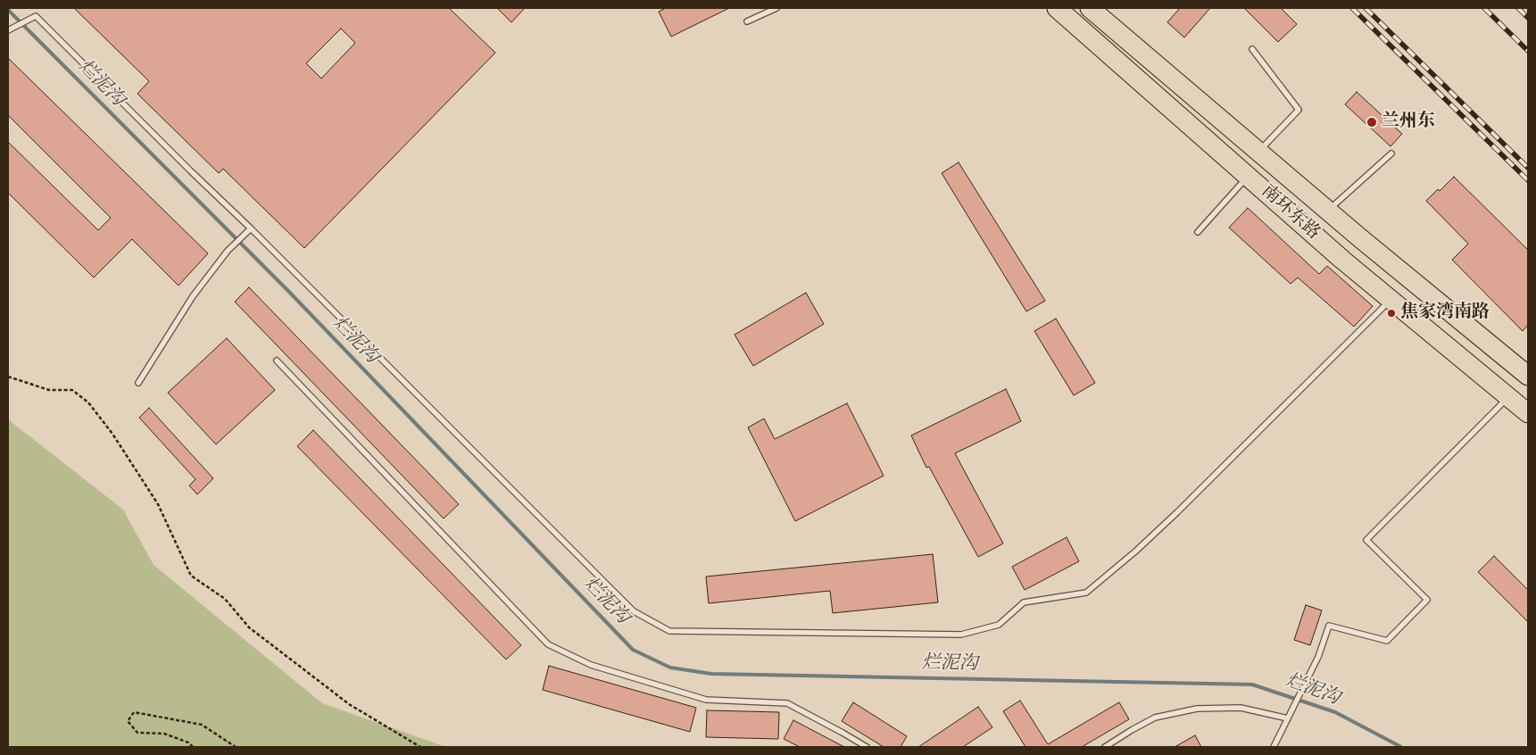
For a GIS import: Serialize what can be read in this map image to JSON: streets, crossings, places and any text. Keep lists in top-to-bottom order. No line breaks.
{"streets":{"highway":["南环东路"]},"water":["烂泥沟"],"places":["兰州东","焦家湾南路"]}
